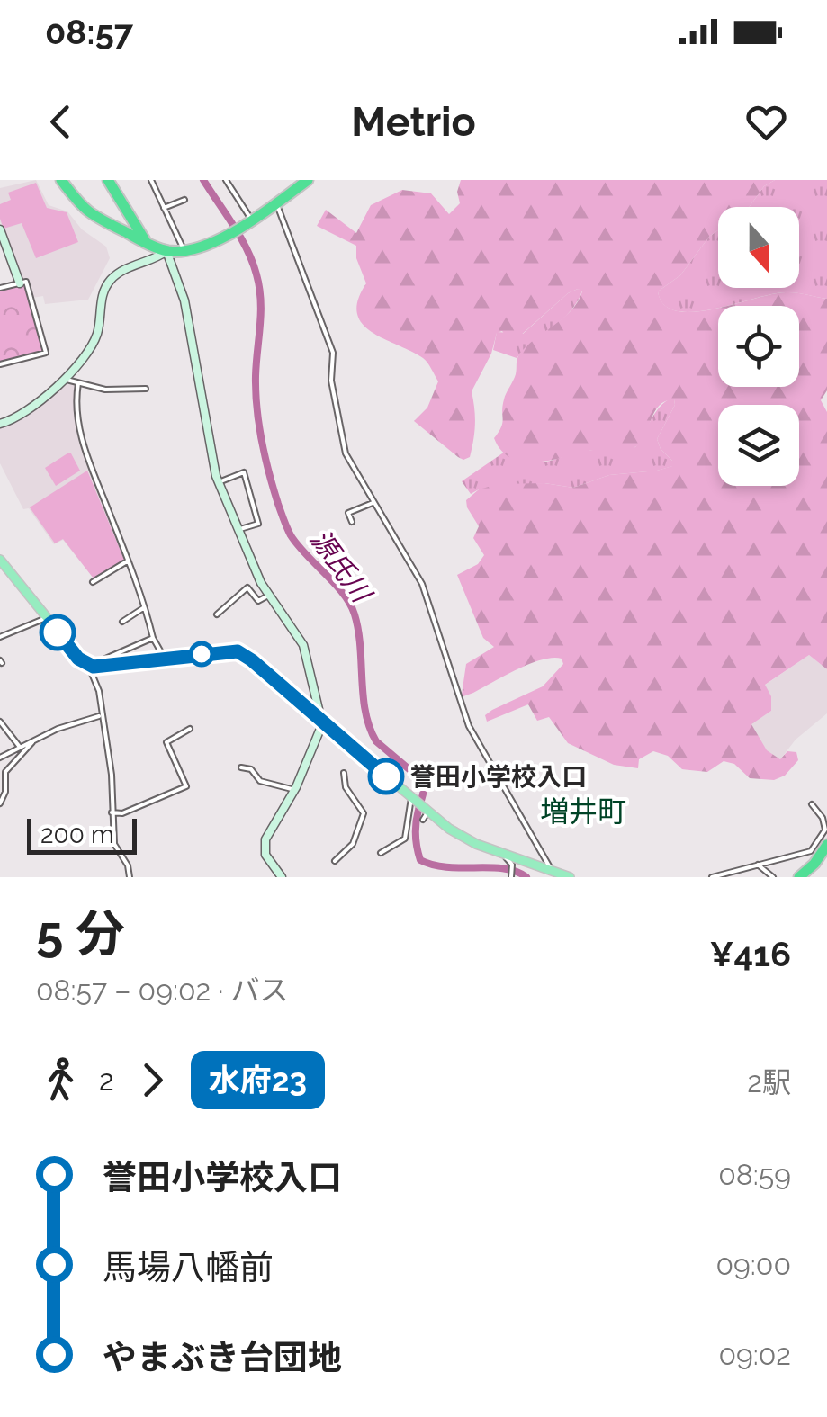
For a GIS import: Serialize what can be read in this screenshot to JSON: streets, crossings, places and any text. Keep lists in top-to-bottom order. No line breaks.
{"districts":["増井町"],"water":["源氏川"],"places":["誉田小学校入口"],"lines":["bus line 水府23"],"scale_bar":"200 m","north":"bottom","page":{"status":"08:57","header":"Metrio","scale":"200 m","heading":["5 分","08:57 – 09:02 · バス","¥416"],"legs":["2","水府23","2駅"],"list":[{"name":"誉田小学校入口","value":"08:59"},{"name":"馬場八幡前","value":"09:00"},{"name":"やまぶき台団地","value":"09:02"}]}}
